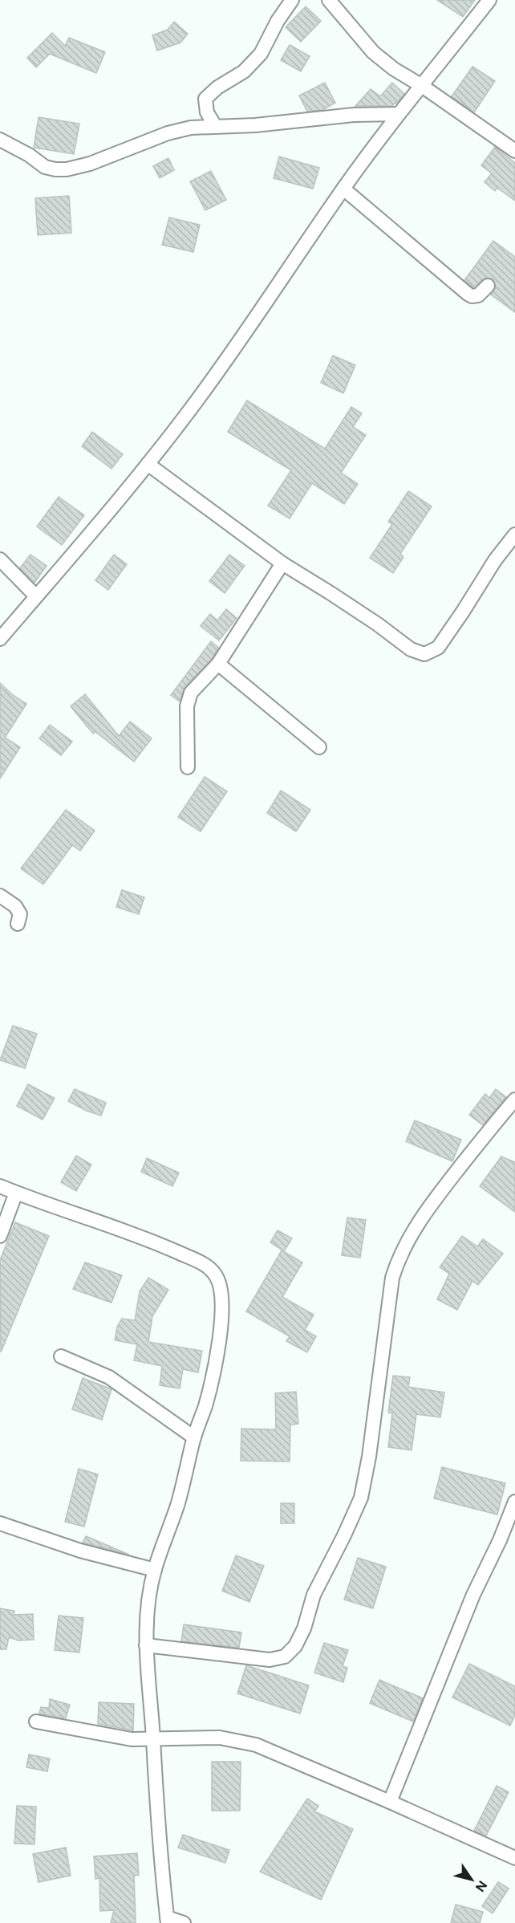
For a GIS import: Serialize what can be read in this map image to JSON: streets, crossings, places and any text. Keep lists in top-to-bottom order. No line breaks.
{"north":"bottom right"}
